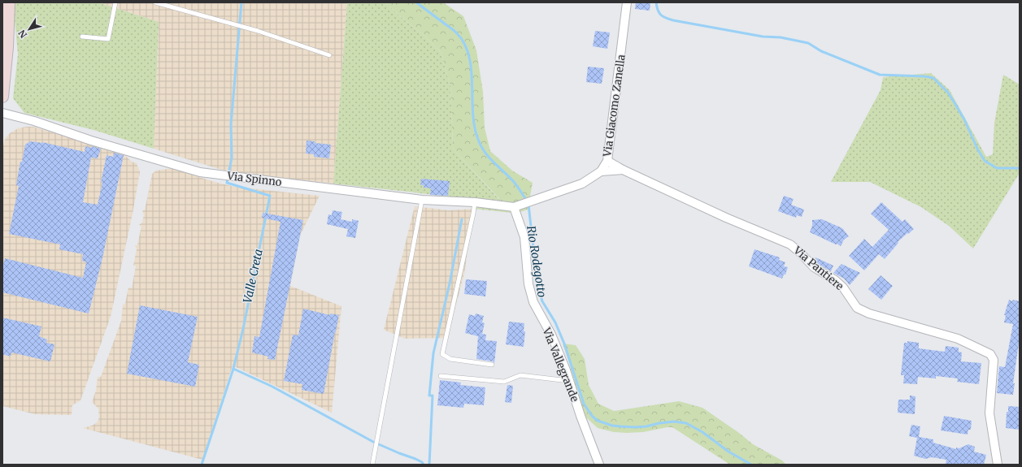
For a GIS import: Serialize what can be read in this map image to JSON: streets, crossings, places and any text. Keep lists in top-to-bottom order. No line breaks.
{"streets":{"street":["Via Giacomo Zanella","Via Spinno","Via Pantiere","Via Vallegrande"]},"crossings":[["Via Giacomo Zanella","Via Spinno"],["Via Giacomo Zanella","Via Pantiere"],["Via Giacomo Zanella","Via Vallegrande"],["Via Spinno","Via Vallegrande"]],"water":["Rio Rodegotto","Valle Creta"],"north":"bottom left"}
